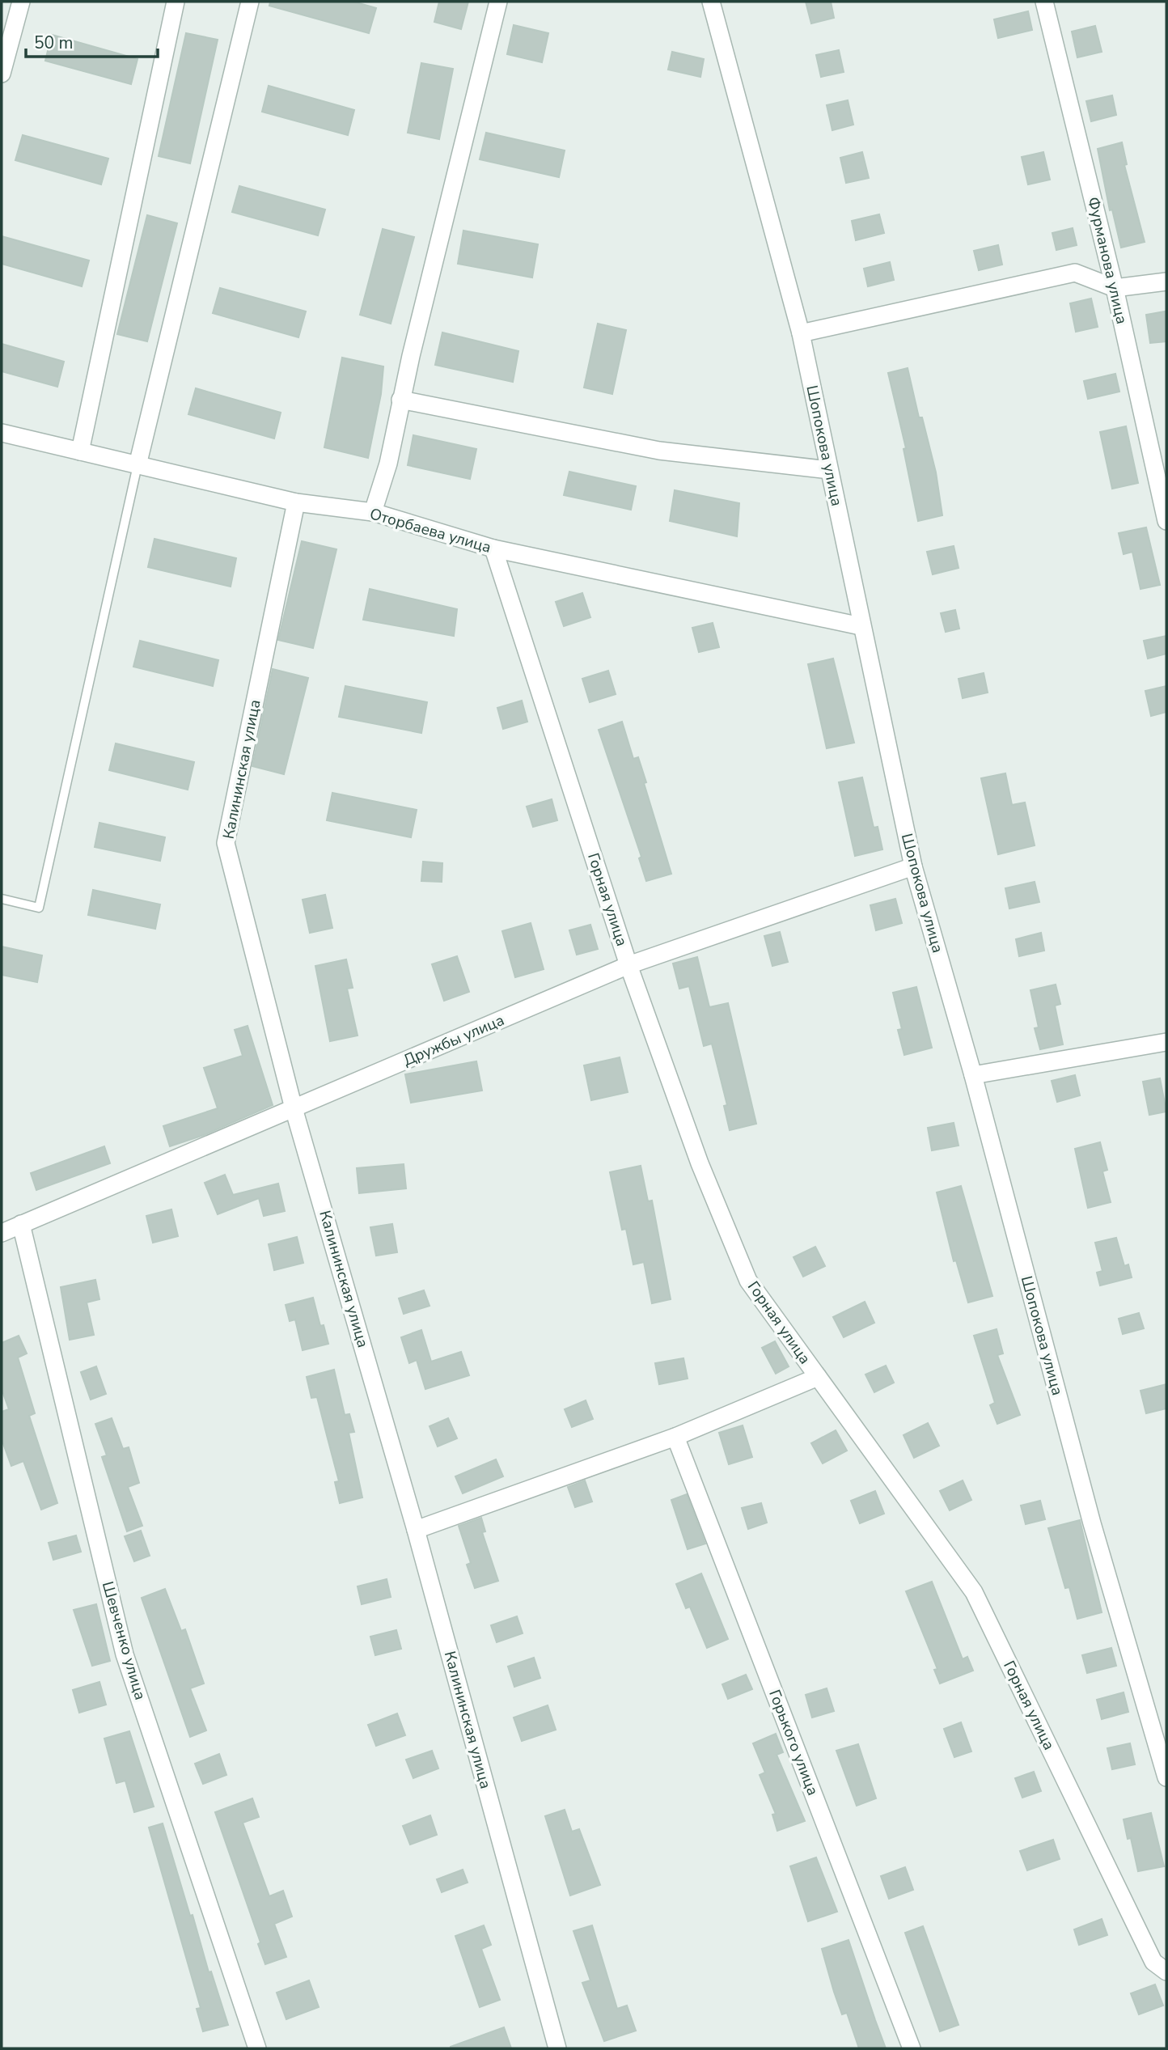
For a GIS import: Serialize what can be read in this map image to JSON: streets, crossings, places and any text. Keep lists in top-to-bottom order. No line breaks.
{"streets":{"street":["Фурманова улица","Шопокова улица","Оторбаева улица","Калининская улица","Горная улица","Дружбы улица","Шевченко улица","Горького улица"]},"crossings":[["Шопокова улица","Оторбаева улица"],["Шопокова улица","Дружбы улица"],["Оторбаева улица","Калининская улица"],["Оторбаева улица","Горная улица"],["Калининская улица","Дружбы улица"],["Горная улица","Дружбы улица"],["Дружбы улица","Шевченко улица"]],"scale_bar":"50 m"}
